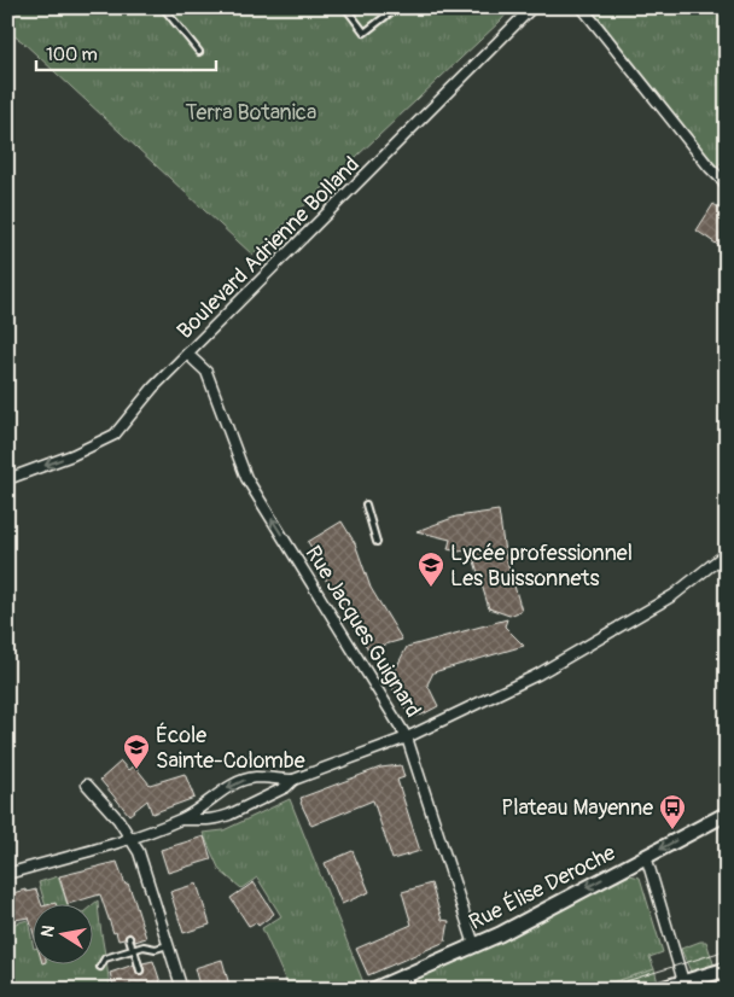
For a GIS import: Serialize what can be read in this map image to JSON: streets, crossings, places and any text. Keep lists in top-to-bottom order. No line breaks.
{"streets":{"main road":["Rue Élise Deroche"],"street":["Boulevard Adrienne Bolland","Rue Jacques Guignard"]},"crossings":[["Boulevard Adrienne Bolland","Rue Jacques Guignard"],["Rue Jacques Guignard","Rue Élise Deroche"]],"one_way":["Rue Jacques Guignard","Rue Élise Deroche"],"parks":["Terra Botanica"],"places":{"school or university":["Lycée professionnel Les Buissonnets","École Sainte-Colombe"],"bus stop":["Plateau Mayenne"]},"scale_bar":"100 m","north":"left"}
